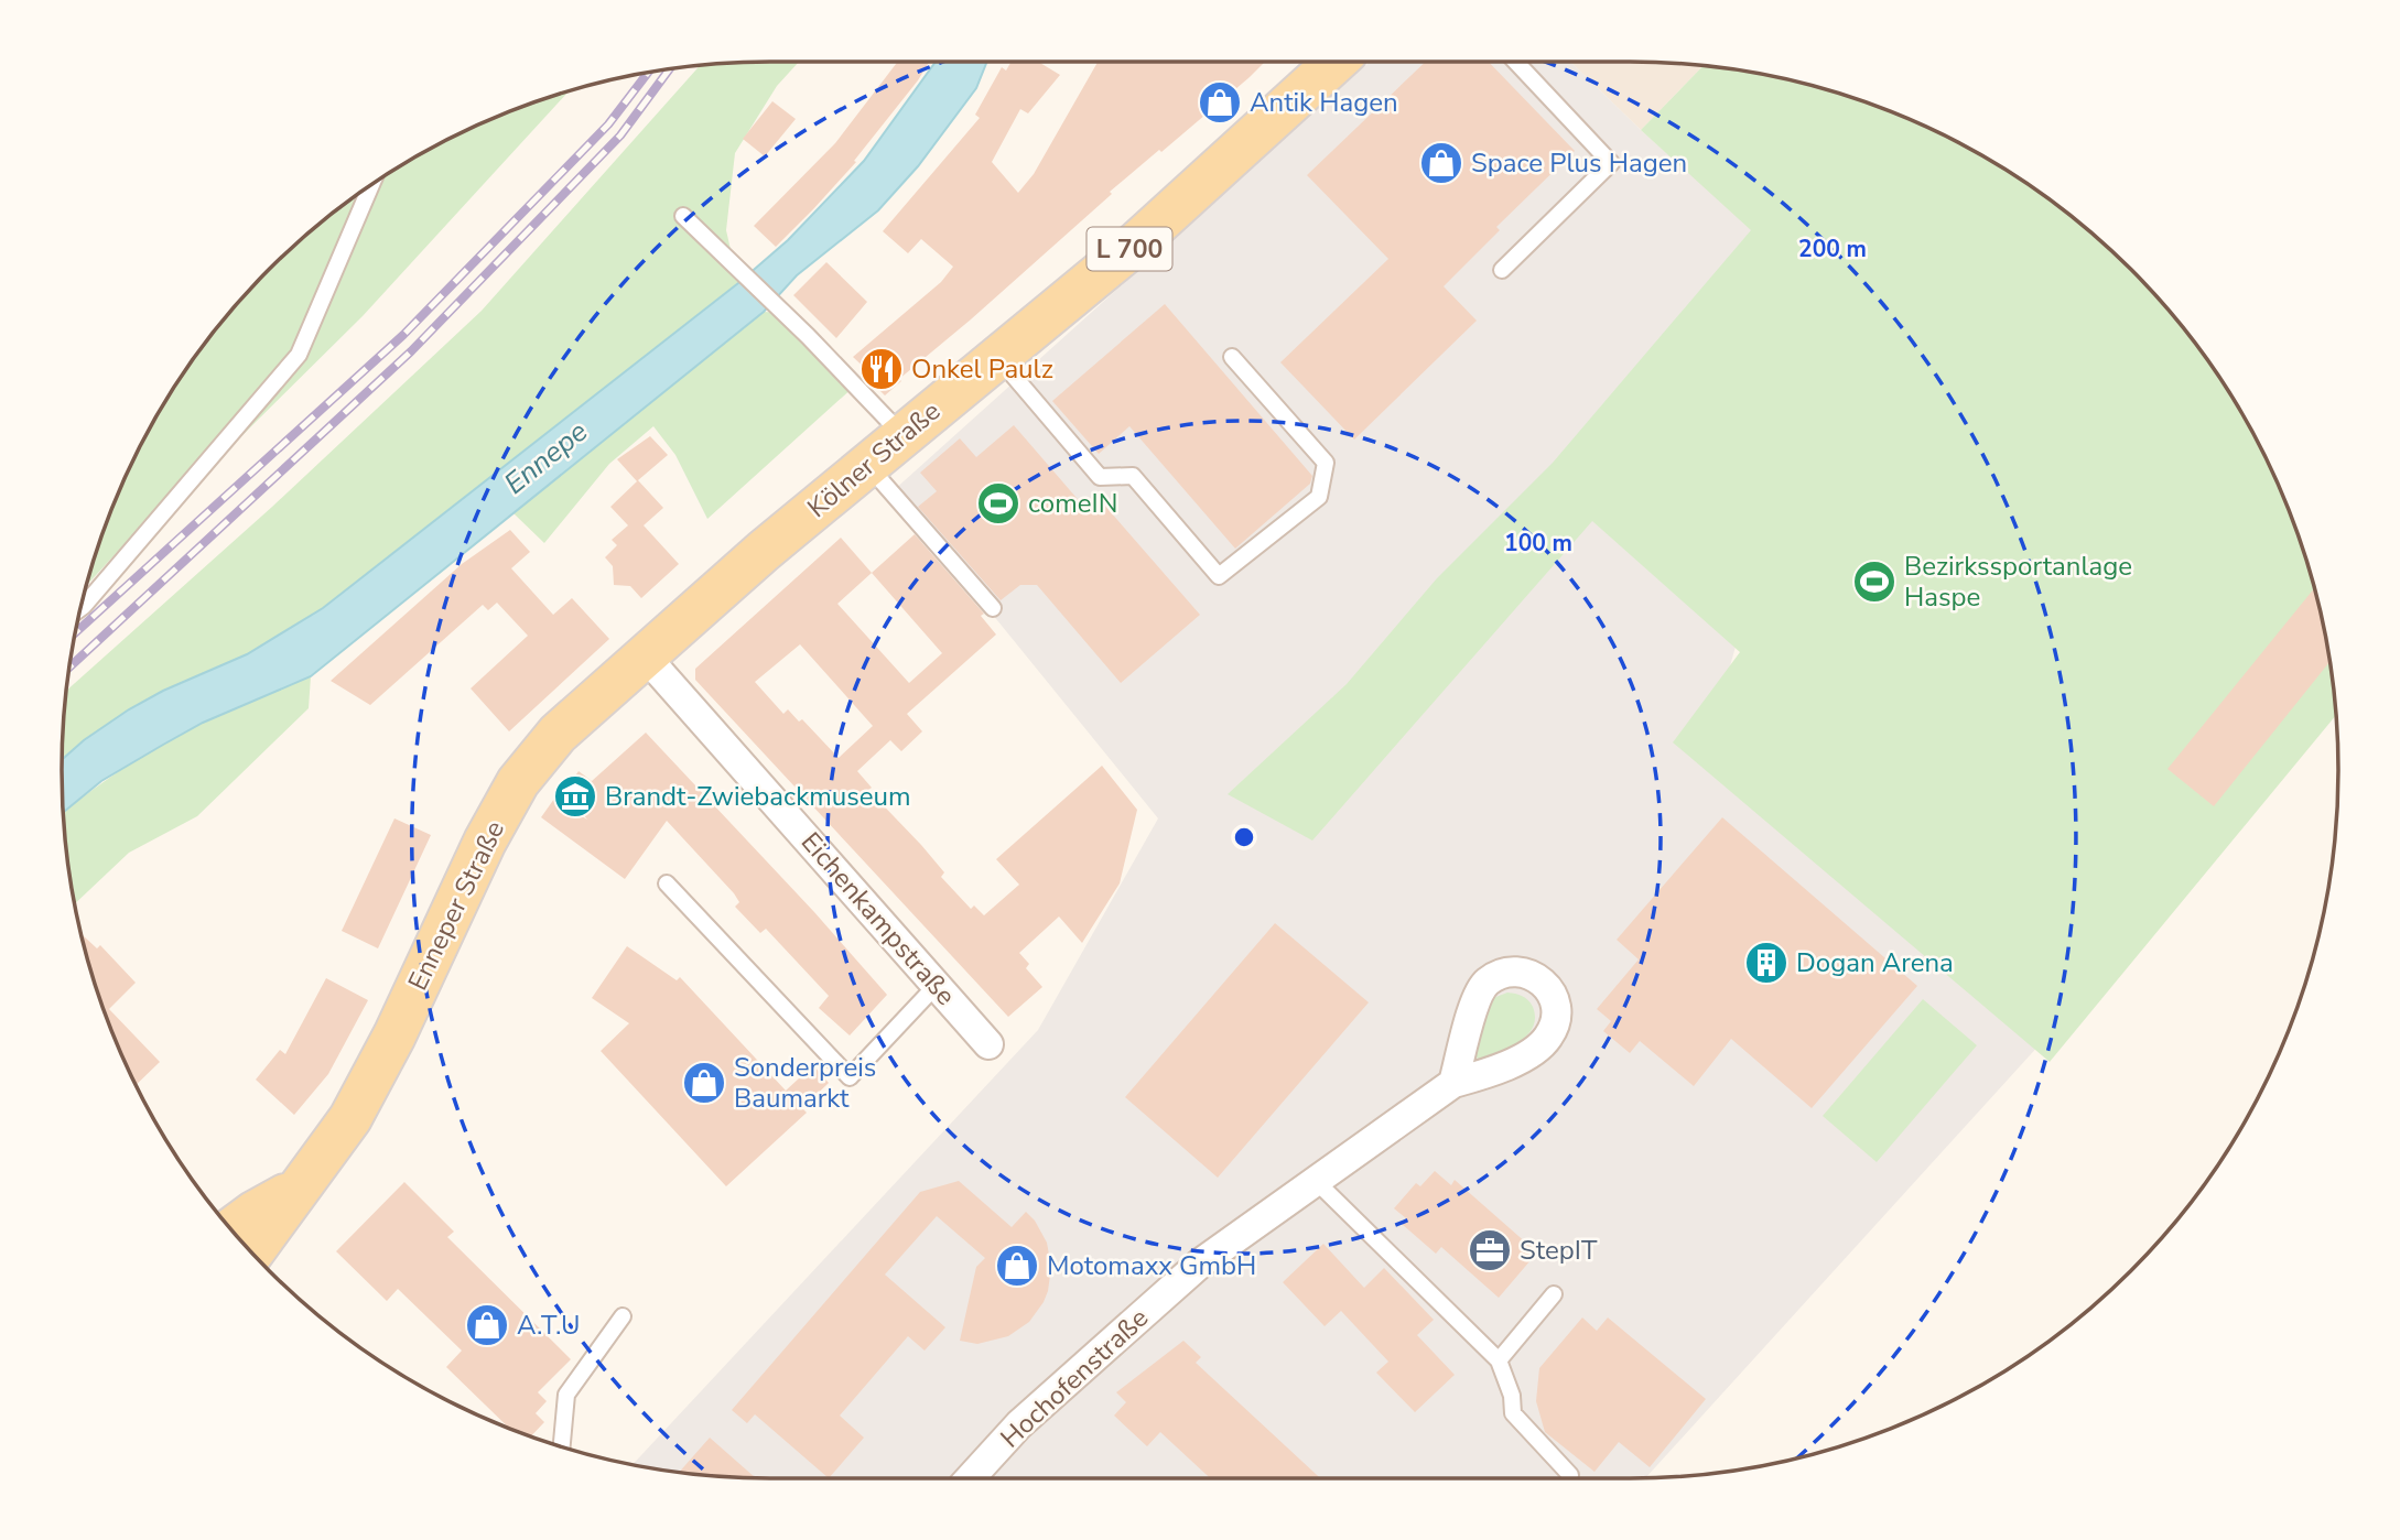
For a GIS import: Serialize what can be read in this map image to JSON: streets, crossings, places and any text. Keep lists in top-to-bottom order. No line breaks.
{"streets":{"main road":["L 700","Kölner Straße","Enneper Straße"],"street":["Eichenkampstraße","Hochofenstraße"]},"crossings":[["Kölner Straße","Enneper Straße"],["Kölner Straße","Eichenkampstraße"],["Enneper Straße","Eichenkampstraße"]],"water":["Ennepe"],"places":{"shop":["Antik Hagen","Space Plus Hagen","Sonderpreis Baumarkt","Motomaxx GmbH","A.T.U"],"restaurant":["Onkel Paulz"],"sports":["comeIN","Bezirkssportanlage Haspe"],"museum":["Brandt-Zwiebackmuseum"],"building":["Dogan Arena"],"office":["StepIT"]},"rings":["200 m","100 m"]}
